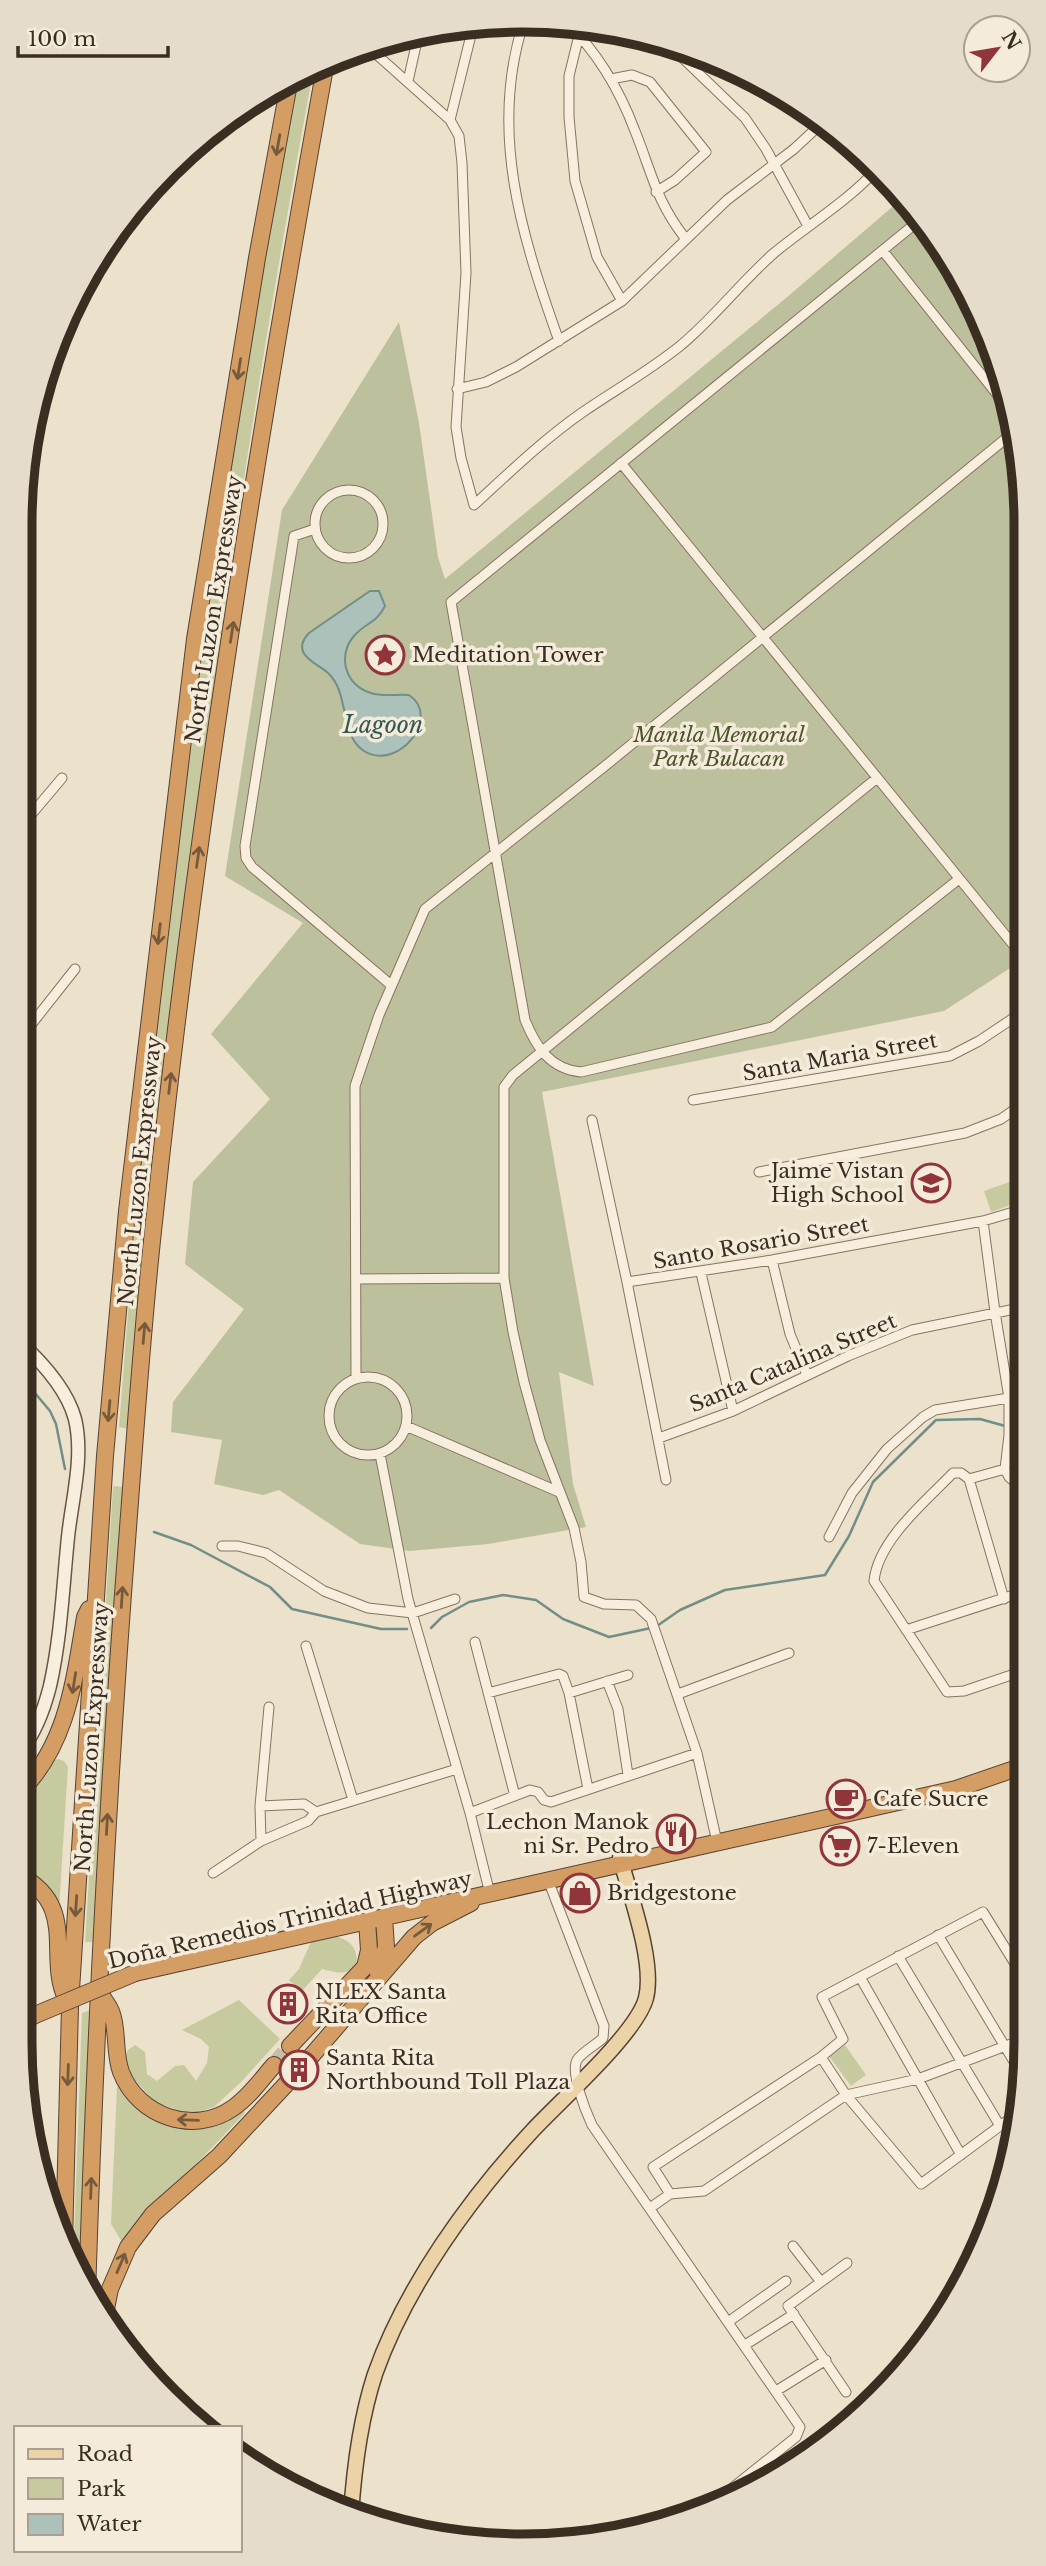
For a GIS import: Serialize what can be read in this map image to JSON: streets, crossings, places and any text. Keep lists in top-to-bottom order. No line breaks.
{"streets":{"highway":["North Luzon Expressway","Doña Remedios Trinidad Highway"],"street":["Santa Maria Street","Santo Rosario Street","Santa Catalina Street"]},"water":["Lagoon"],"parks":["Manila Memorial Park Bulacan"],"places":{"place":["Meditation Tower"],"school or university":["Jaime Vistan High School"],"cafe":["Cafe Sucre"],"restaurant":["Lechon Manok ni Sr. Pedro"],"supermarket":["7-Eleven"],"shop":["Bridgestone"],"building":["NLEX Santa Rita Office","Santa Rita Northbound Toll Plaza"]},"legend":["Road","Park","Water"],"scale_bar":"100 m","north":"top right"}
